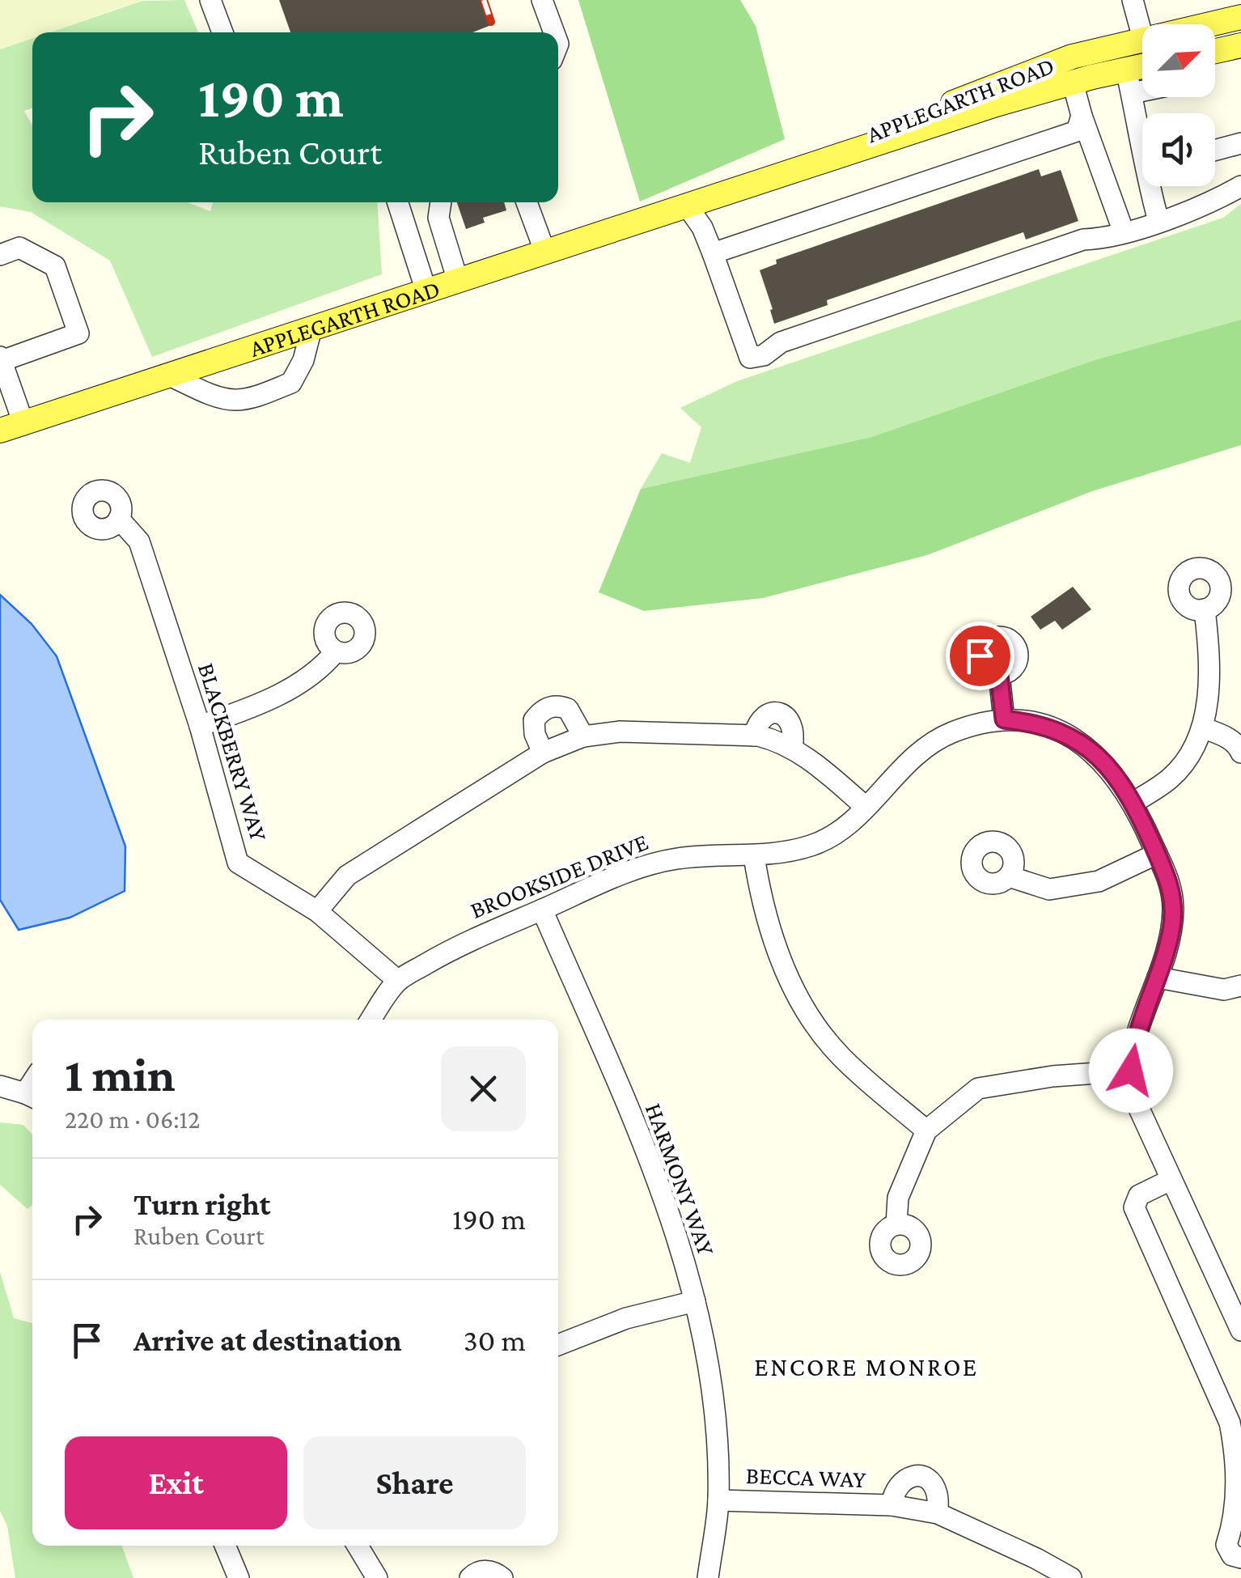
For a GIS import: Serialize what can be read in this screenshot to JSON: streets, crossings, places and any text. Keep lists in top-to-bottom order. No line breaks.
{"streets":{"main road":["APPLEGARTH ROAD"],"street":["BLACKBERRY WAY","BROOKSIDE DRIVE","HARMONY WAY","BECCA WAY"]},"crossings":[["BLACKBERRY WAY","BROOKSIDE DRIVE"],["BROOKSIDE DRIVE","HARMONY WAY"],["HARMONY WAY","BECCA WAY"]],"districts":["ENCORE MONROE"],"north":"top right","page":{"turn":["190 m","Ruben Court"],"heading":["1 min","220 m · 06:12"],"list":[{"name":"Turn right","note":"Ruben Court","value":"190 m"},{"name":"Arrive at destination","value":"30 m"}],"buttons":["Exit","Share"]}}
